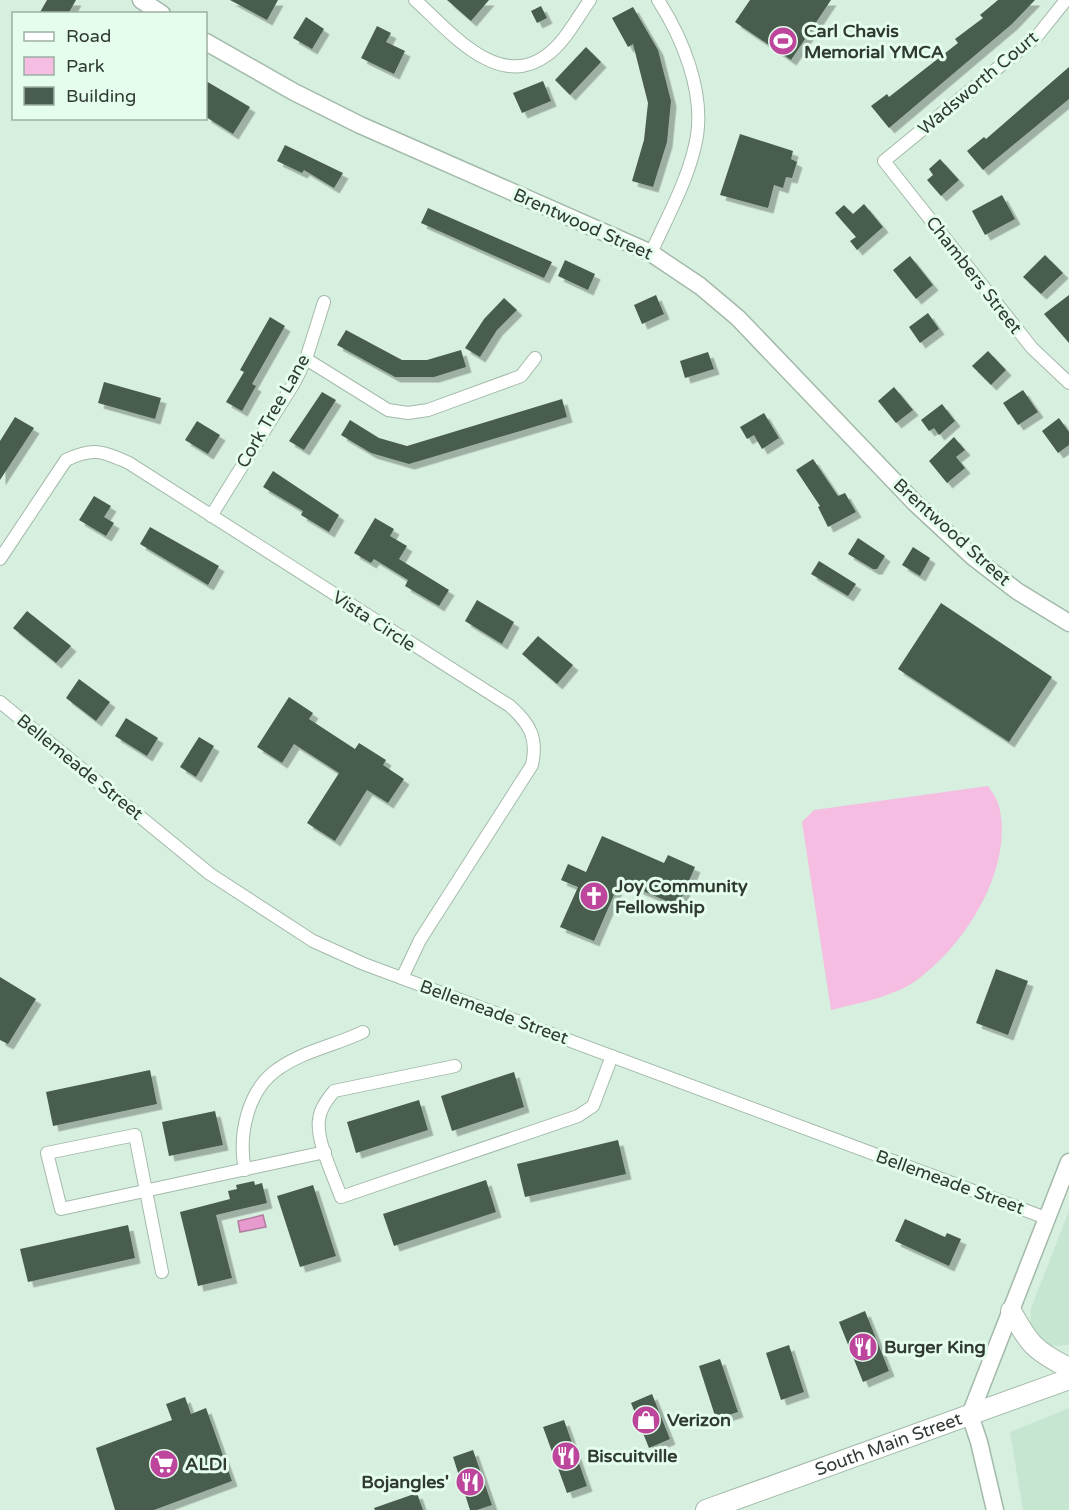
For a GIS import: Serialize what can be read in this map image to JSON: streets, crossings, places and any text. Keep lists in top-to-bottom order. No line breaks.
{"streets":{"main road":["Brentwood Street","South Main Street"],"street":["Wadsworth Court","Chambers Street","Cork Tree Lane","Vista Circle","Bellemeade Street"]},"crossings":[["Wadsworth Court","Chambers Street"],["Cork Tree Lane","Vista Circle"],["Vista Circle","Bellemeade Street"]],"places":{"sports":["Carl Chavis Memorial YMCA"],"church":["Joy Community Fellowship"],"restaurant":["Burger King","Biscuitville","Bojangles'"],"shop":["Verizon"],"supermarket":["ALDI"]},"legend":["Road","Park","Building"]}
